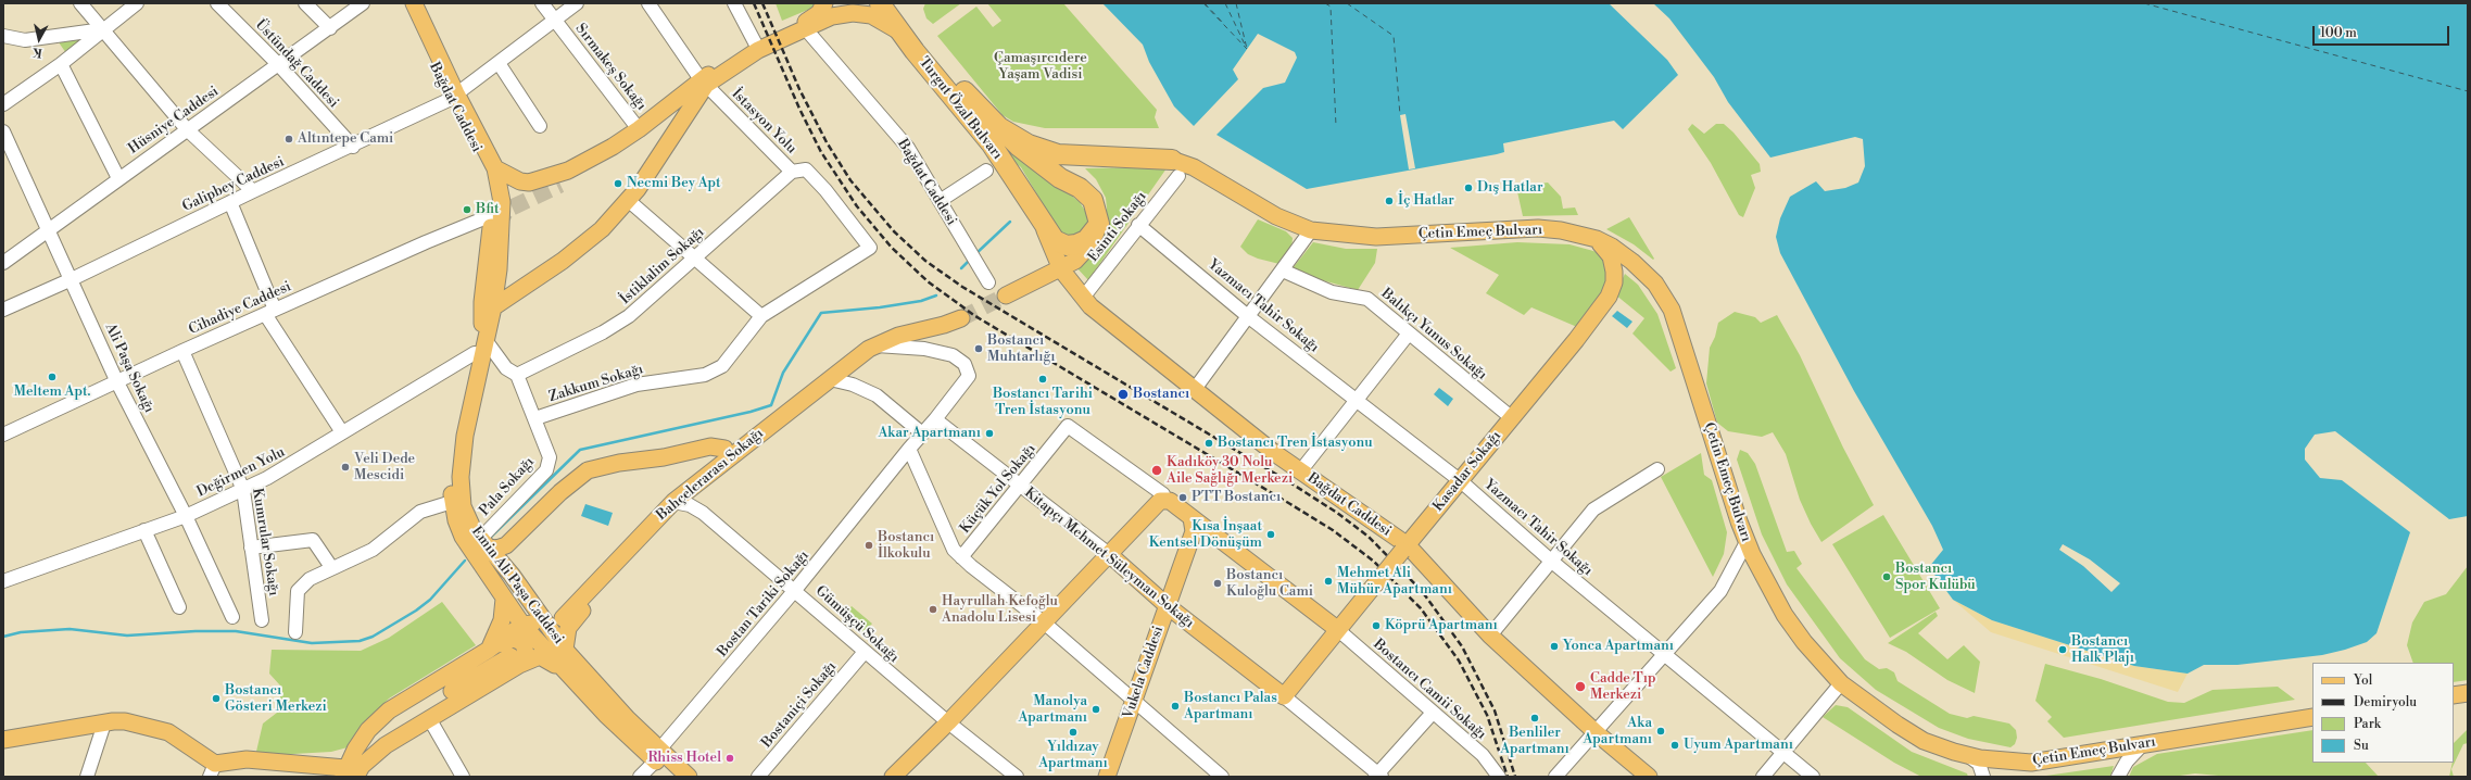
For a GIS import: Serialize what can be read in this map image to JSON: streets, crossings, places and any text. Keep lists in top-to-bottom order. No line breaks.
{"streets":{"highway":["Turgut Özal Bulvarı"],"main road":["Bağdat Caddesi","Çetin Emeç Bulvarı","Kasadar Sokağı","Bahçelerarası Sokağı","Kitapçı Mehmet Süleyman Sokağı","Emin Ali Paşa Caddesi","Vukela Caddesi"],"street":["Üstündağ Caddesi","Sırmakeş Sokağı","Hüsniye Caddesi","İstasyon Yolu","Galipbey Caddesi","Esinti Sokağı","İstiklalim Sokağı","Yazmacı Tahir Sokağı","Cihadiye Caddesi","Balıkçı Yunus Sokağı","Ali Paşa Sokağı","Zakkum Sokağı","Değirmen Yolu","Pala Sokağı","Küçük Yol Sokağı","Kumrular Sokağı","Bostan Tariki Sokağı","Gümüşçü Sokağı","Bostancı Camii Sokağı","Bostaniçi Sokağı"]},"crossings":[["Üstündağ Caddesi","Hüsniye Caddesi"],["Üstündağ Caddesi","Galipbey Caddesi"],["Sırmakeş Sokağı","Galipbey Caddesi"],["Bağdat Caddesi","Turgut Özal Bulvarı"],["Bağdat Caddesi","Galipbey Caddesi"],["Bağdat Caddesi","Esinti Sokağı"],["Bağdat Caddesi","Cihadiye Caddesi"],["Bağdat Caddesi","Kasadar Sokağı"],["Bağdat Caddesi","Emin Ali Paşa Caddesi"],["Turgut Özal Bulvarı","Esinti Sokağı"],["Turgut Özal Bulvarı","Çetin Emeç Bulvarı"],["Hüsniye Caddesi","Ali Paşa Sokağı"],["İstasyon Yolu","İstiklalim Sokağı"],["İstasyon Yolu","Zakkum Sokağı"],["Galipbey Caddesi","Ali Paşa Sokağı"],["Esinti Sokağı","Çetin Emeç Bulvarı"],["Esinti Sokağı","Yazmacı Tahir Sokağı"],["Çetin Emeç Bulvarı","Kasadar Sokağı"],["İstiklalim Sokağı","Pala Sokağı"],["Yazmacı Tahir Sokağı","Kasadar Sokağı"],["Cihadiye Caddesi","Ali Paşa Sokağı"],["Cihadiye Caddesi","Kumrular Sokağı"],["Cihadiye Caddesi","Emin Ali Paşa Caddesi"],["Balıkçı Yunus Sokağı","Kasadar Sokağı"],["Ali Paşa Sokağı","Değirmen Yolu"],["Zakkum Sokağı","Pala Sokağı"],["Kasadar Sokağı","Kitapçı Mehmet Süleyman Sokağı"],["Kasadar Sokağı","Bostancı Camii Sokağı"],["Değirmen Yolu","Kumrular Sokağı"],["Değirmen Yolu","Emin Ali Paşa Caddesi"],["Bahçelerarası Sokağı","Bostan Tariki Sokağı"],["Bahçelerarası Sokağı","Gümüşçü Sokağı"],["Pala Sokağı","Emin Ali Paşa Caddesi"],["Küçük Yol Sokağı","Kitapçı Mehmet Süleyman Sokağı"],["Kitapçı Mehmet Süleyman Sokağı","Bostan Tariki Sokağı"],["Kitapçı Mehmet Süleyman Sokağı","Vukela Caddesi"],["Emin Ali Paşa Caddesi","Bostan Tariki Sokağı"],["Bostan Tariki Sokağı","Gümüşçü Sokağı"],["Gümüşçü Sokağı","Bostaniçi Sokağı"]],"parks":["Çamaşırcıdere Yaşam Vadisi"],"places":["Altıntepe Cami","Necmi Bey Apt","Dış Hatlar","İç Hatlar","Bfit","Bostancı Muhtarlığı","Meltem Apt.","Bostancı Tarihi Tren İstasyonu","Bostancı","Akar Apartmanı","Bostancı Tren İstasyonu","Veli Dede Mescidi","Kadıköy 30 Nolu Aile Sağlığı Merkezi","PTT Bostancı","Kısa İnşaat Kentsel Dönüşüm","Bostancı İlkokulu","Bostancı Spor Kulübü","Mehmet Ali Mühür Apartmanı","Bostancı Kuloğlu Cami","Hayrullah Kefoğlu Anadolu Lisesi","Köprü Apartmanı","Yonca Apartmanı","Bostancı Halk Plajı","Cadde Tıp Merkezi","Bostancı Gösteri Merkezi","Bostancı Palas Apartmanı","Manolya Apartmanı","Benliler Apartmanı","Aka Apartmanı","Yıldızay Apartmanı","Uyum Apartmanı","Rhiss Hotel"],"legend":["Yol","Demiryolu","Park","Su"],"scale_bar":"100 m","north":"bottom"}
